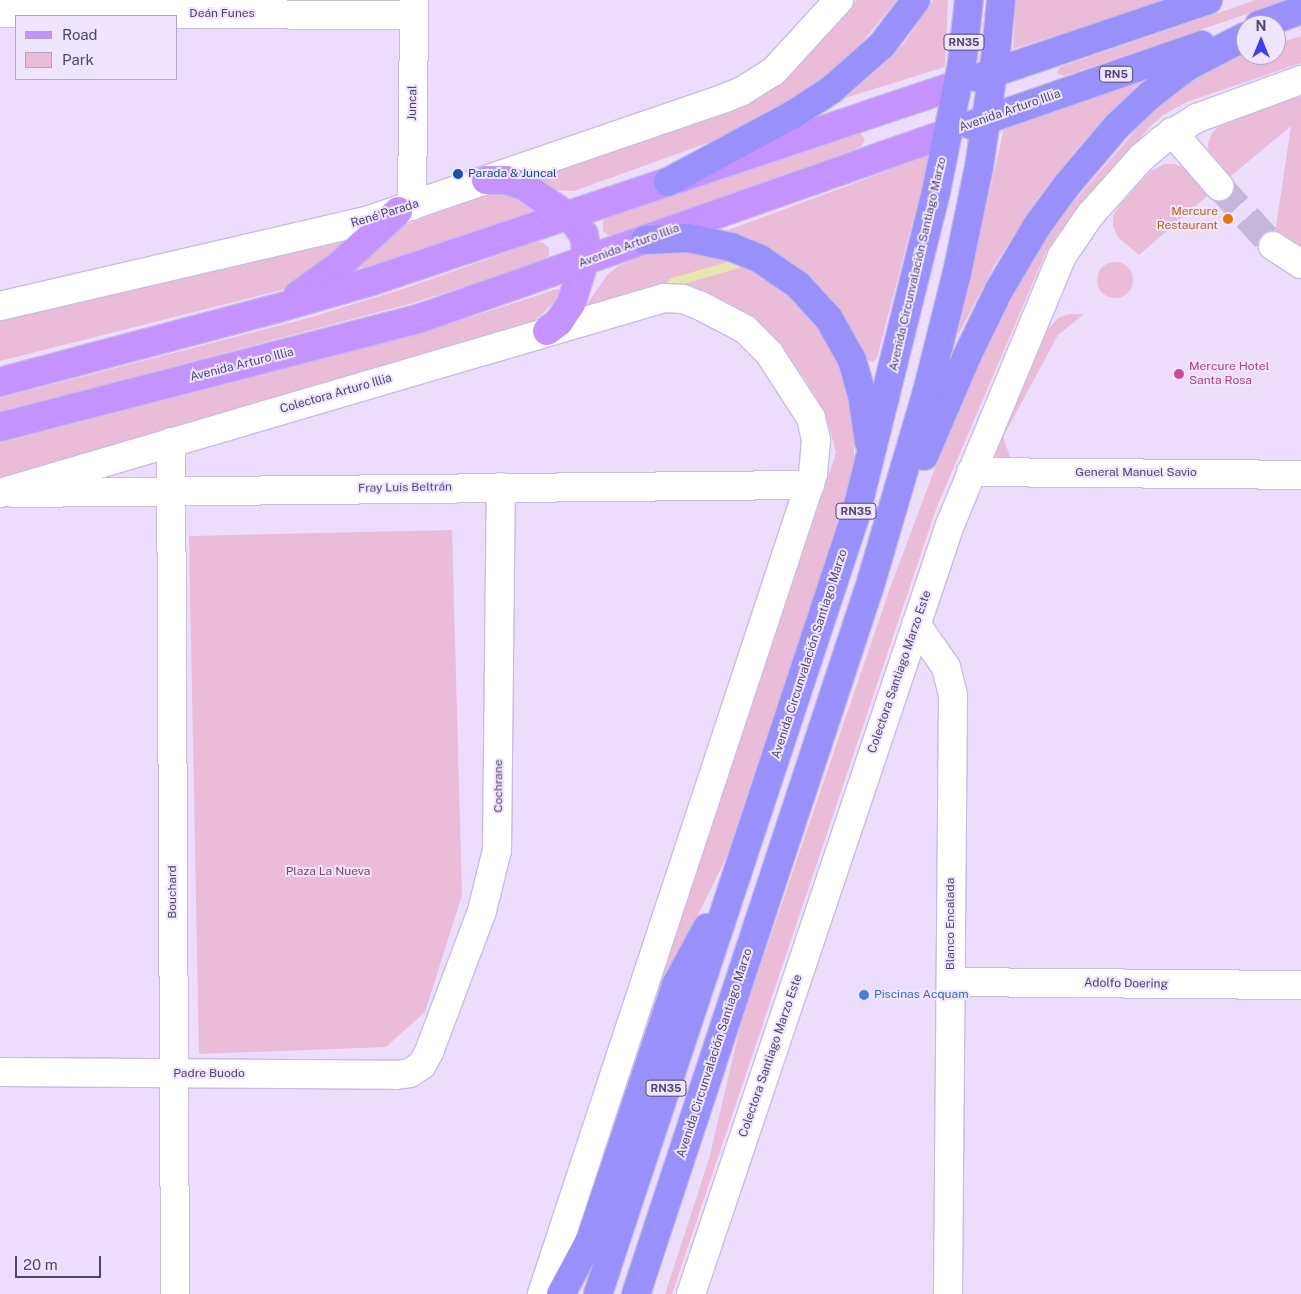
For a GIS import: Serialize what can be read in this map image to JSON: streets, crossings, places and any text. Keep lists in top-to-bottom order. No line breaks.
{"streets":{"highway":["RN35","RN5","Avenida Arturo Illia","Avenida Circunvalación Santiago Marzo"],"street":["Deán Funes","Juncal","René Parada","Colectora Arturo Illia","General Manuel Savio","Fray Luis Beltrán","Colectora Santiago Marzo Este","Cochrane","Bouchard","Blanco Encalada","Adolfo Doering","Padre Buodo"]},"crossings":[["Deán Funes","Juncal"],["Juncal","René Parada"],["Avenida Arturo Illia","Avenida Circunvalación Santiago Marzo"],["Colectora Arturo Illia","Fray Luis Beltrán"],["Colectora Arturo Illia","Bouchard"],["General Manuel Savio","Colectora Santiago Marzo Este"],["Fray Luis Beltrán","Cochrane"],["Fray Luis Beltrán","Bouchard"],["Colectora Santiago Marzo Este","Blanco Encalada"],["Cochrane","Padre Buodo"],["Bouchard","Padre Buodo"],["Blanco Encalada","Adolfo Doering"]],"parks":["Plaza La Nueva"],"places":["Parada & Juncal","Mercure Restaurant","Mercure Hotel Santa Rosa","Piscinas Acquam"],"legend":["Road","Park"],"scale_bar":"20 m","north":"top"}
